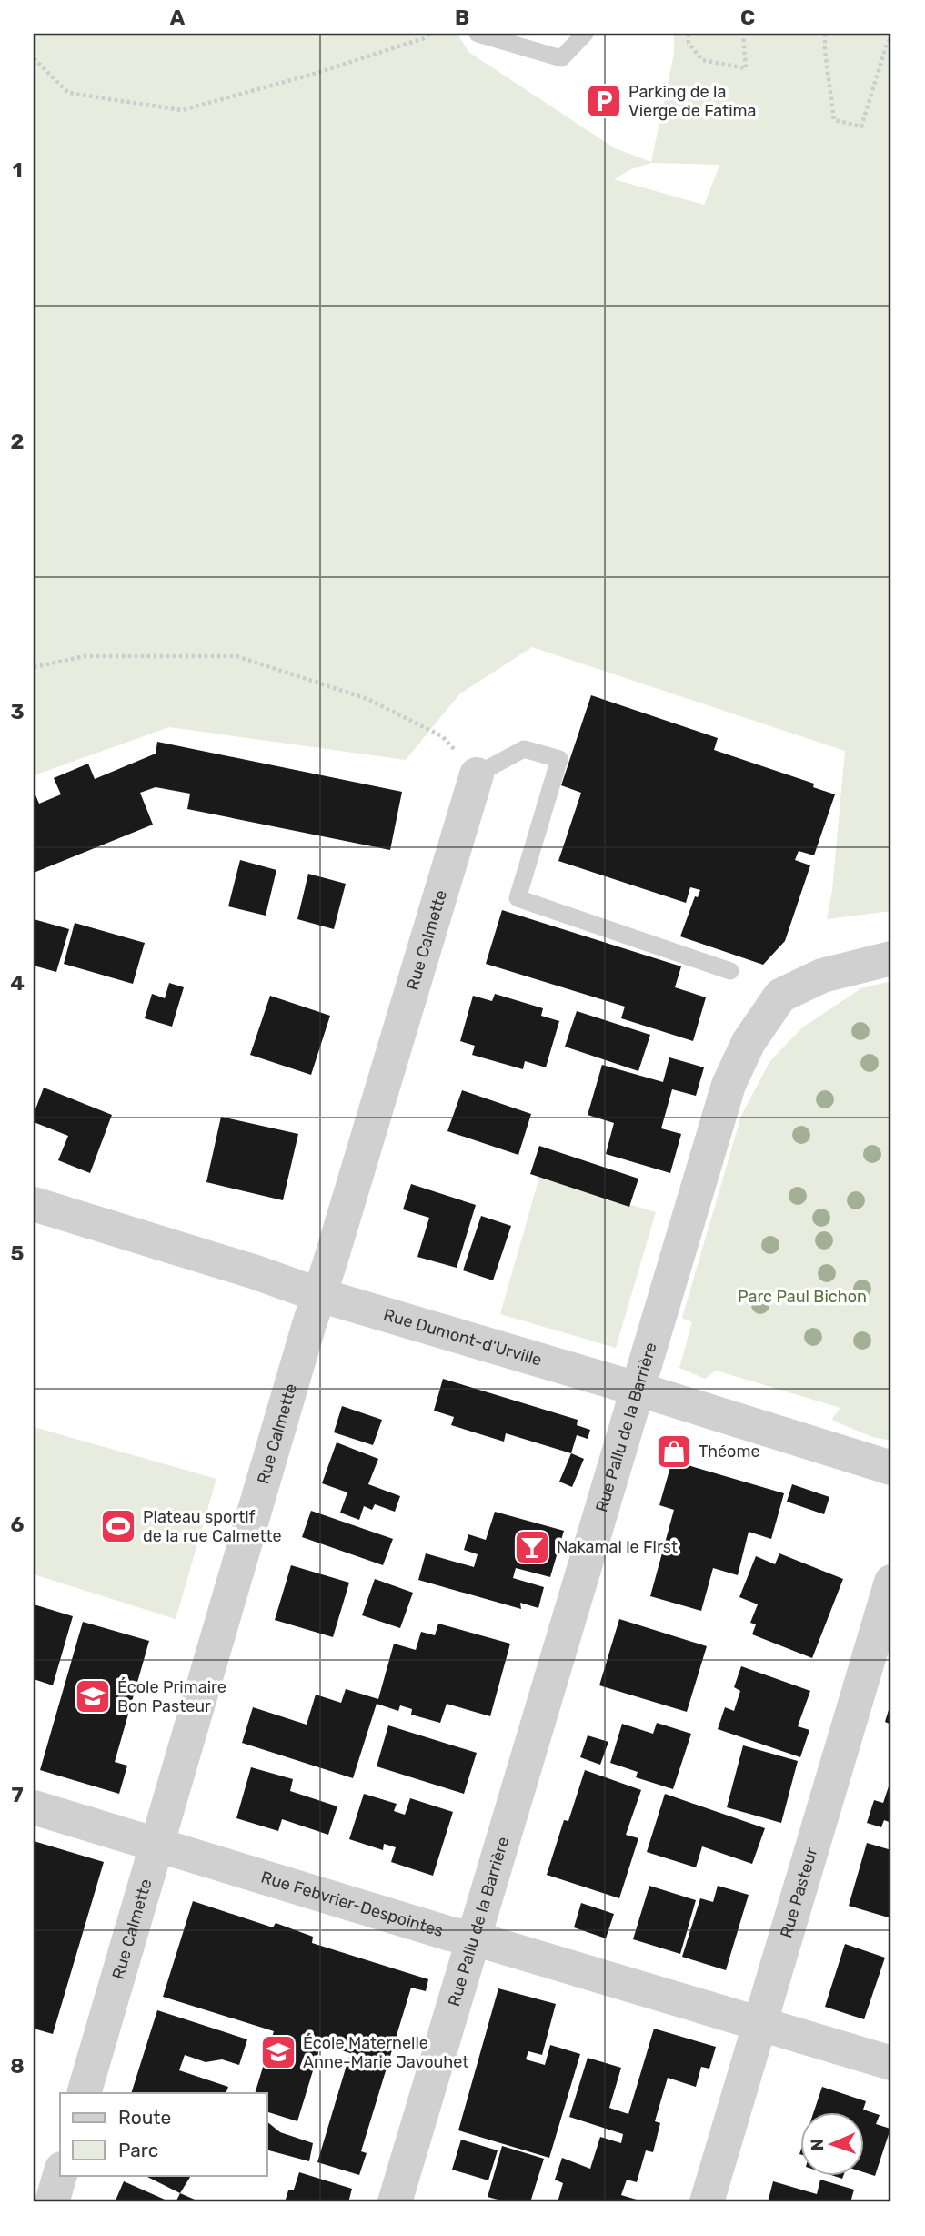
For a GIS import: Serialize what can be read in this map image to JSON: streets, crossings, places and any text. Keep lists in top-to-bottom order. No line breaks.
{"streets":{"street":["Rue Calmette","Rue Dumont-d'Urville","Rue Pallu de la Barrière","Rue Pasteur","Rue Febvrier-Despointes"]},"crossings":[["Rue Calmette","Rue Dumont-d'Urville"],["Rue Calmette","Rue Febvrier-Despointes"],["Rue Dumont-d'Urville","Rue Pallu de la Barrière"],["Rue Pallu de la Barrière","Rue Febvrier-Despointes"],["Rue Pasteur","Rue Febvrier-Despointes"]],"parks":["Parc Paul Bichon"],"places":{"parking":["Parking de la Vierge de Fatima"],"shop":["Théome"],"sports":["Plateau sportif de la rue Calmette"],"bar":["Nakamal le First"],"school or university":["École Primaire Bon Pasteur","École Maternelle Anne-Marie Javouhet"]},"legend":["Route","Parc"],"north":"left","grid":{"columns":["A","B","C"],"rows":["1","2","3","4","5","6","7","8"]}}
